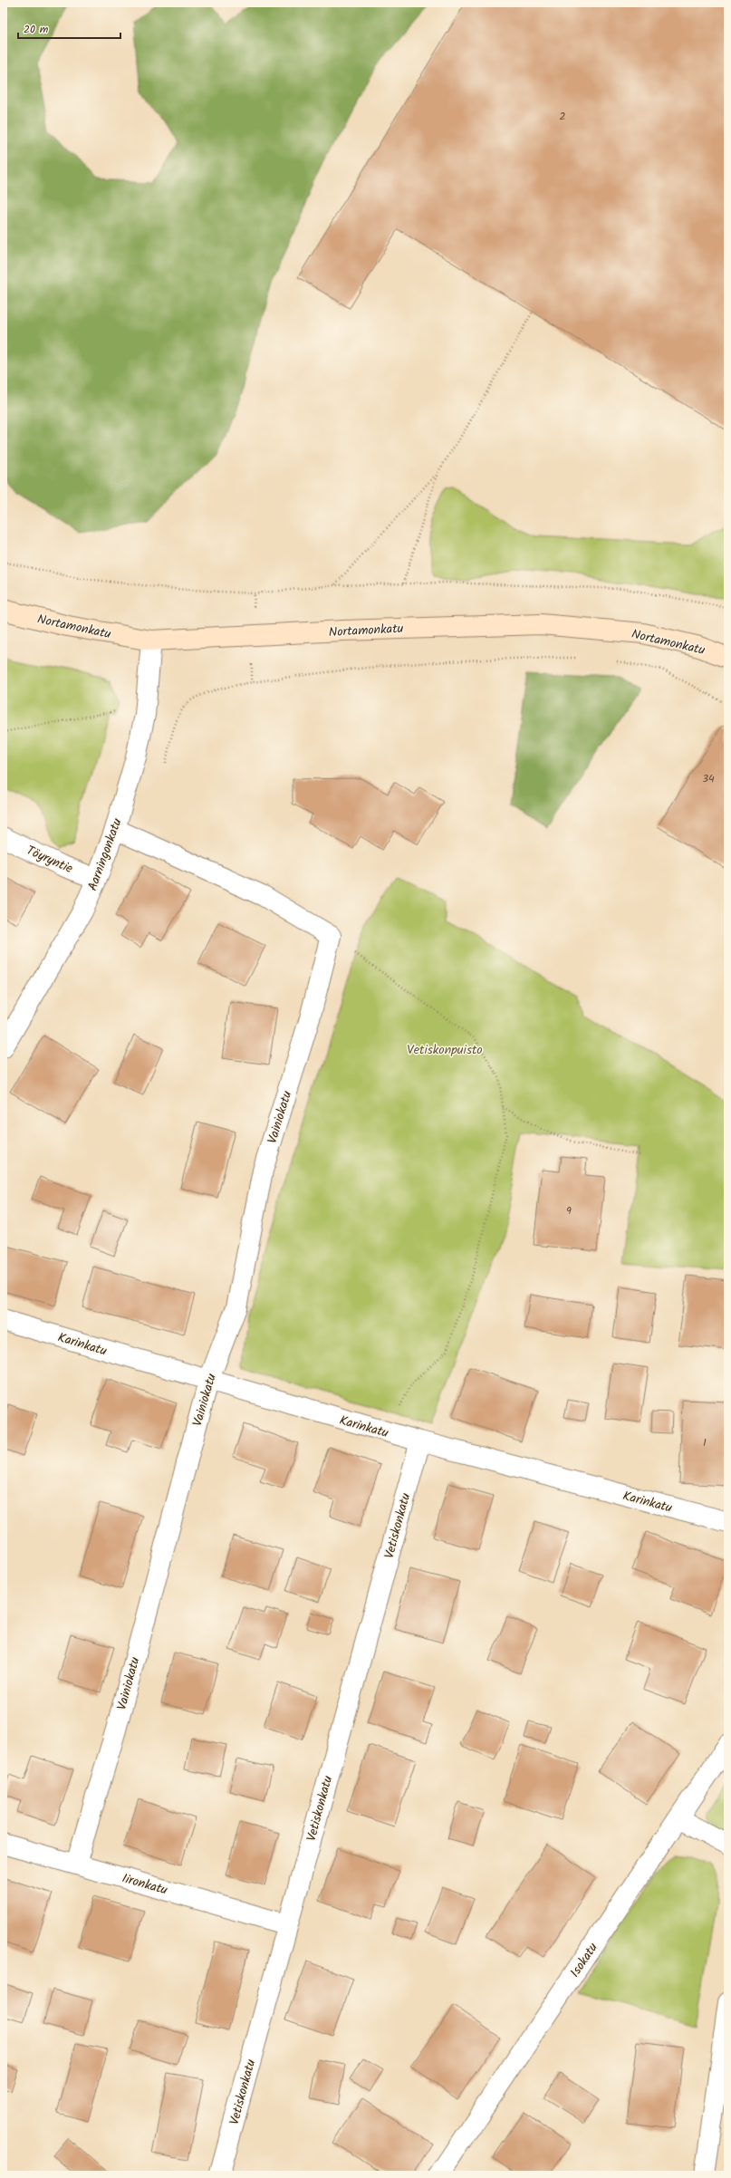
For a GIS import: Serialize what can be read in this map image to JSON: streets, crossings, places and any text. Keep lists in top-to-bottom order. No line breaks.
{"streets":{"main road":["Nortamonkatu"],"street":["Aarningonkatu","Töyryntie","Vainiokatu","Karinkatu","Vetiskonkatu","Iironkatu","Isokatu"]},"crossings":[["Nortamonkatu","Aarningonkatu"],["Aarningonkatu","Töyryntie"],["Vainiokatu","Karinkatu"],["Vainiokatu","Iironkatu"],["Karinkatu","Vetiskonkatu"],["Vetiskonkatu","Iironkatu"]],"parks":["Vetiskonpuisto"],"house_numbers":["2","34","9","1"],"scale_bar":"20 m"}
